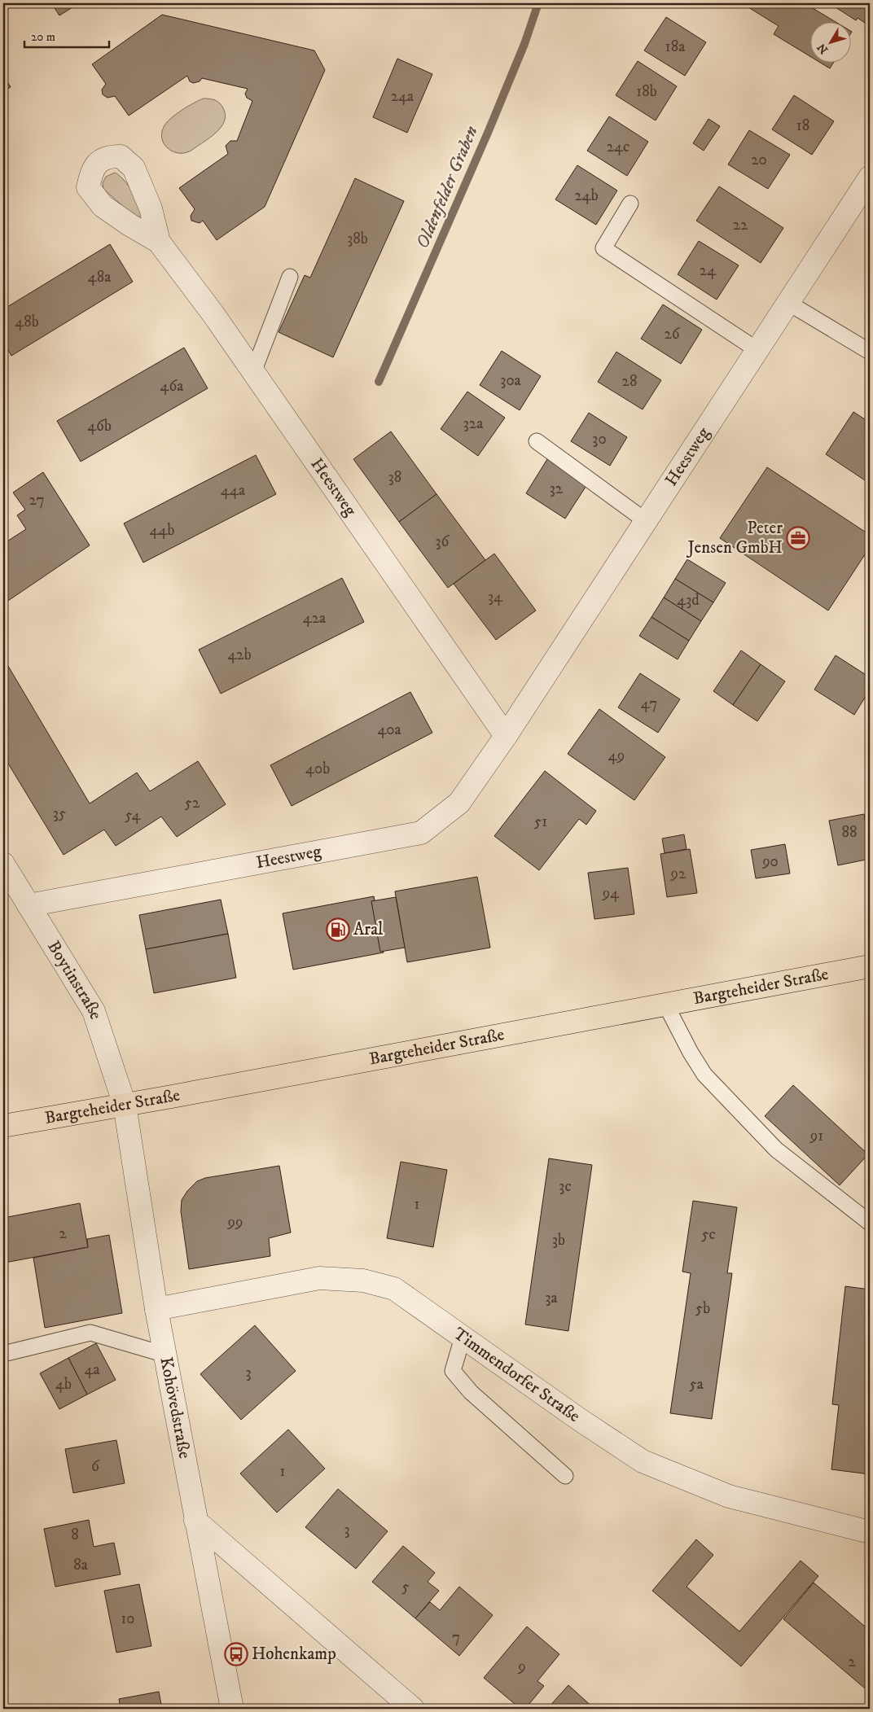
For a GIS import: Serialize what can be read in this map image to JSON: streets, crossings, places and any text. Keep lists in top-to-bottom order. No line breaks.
{"streets":{"main road":["Bargteheider Straße"],"street":["Heestweg","Boytinstraße","Timmendorfer Straße","Kohövedstraße"]},"crossings":[["Heestweg","Boytinstraße"],["Boytinstraße","Bargteheider Straße"],["Boytinstraße","Kohövedstraße"],["Bargteheider Straße","Kohövedstraße"],["Timmendorfer Straße","Kohövedstraße"]],"water":["Oldenfelder Graben"],"places":{"office":["Peter Jensen GmbH"],"fuel station":["Aral"],"bus stop":["Hohenkamp"]},"house_numbers":["18a","18b","24a","18","24c","20","24b","22","38b","24","48a","48b","26","30a","28","46a","32a","46b","30","38","32","44a","27","44b","36","34","43d","42a","42b","47","40a","49","40b","52","35","54","51","88","90","92","94","91","3c","1","99","2","5c","3b","3a","5b","4a","3","4b","5a","6","1","3","8","8a","5","10","7","2","9"],"scale_bar":"20 m","north":"bottom left"}
